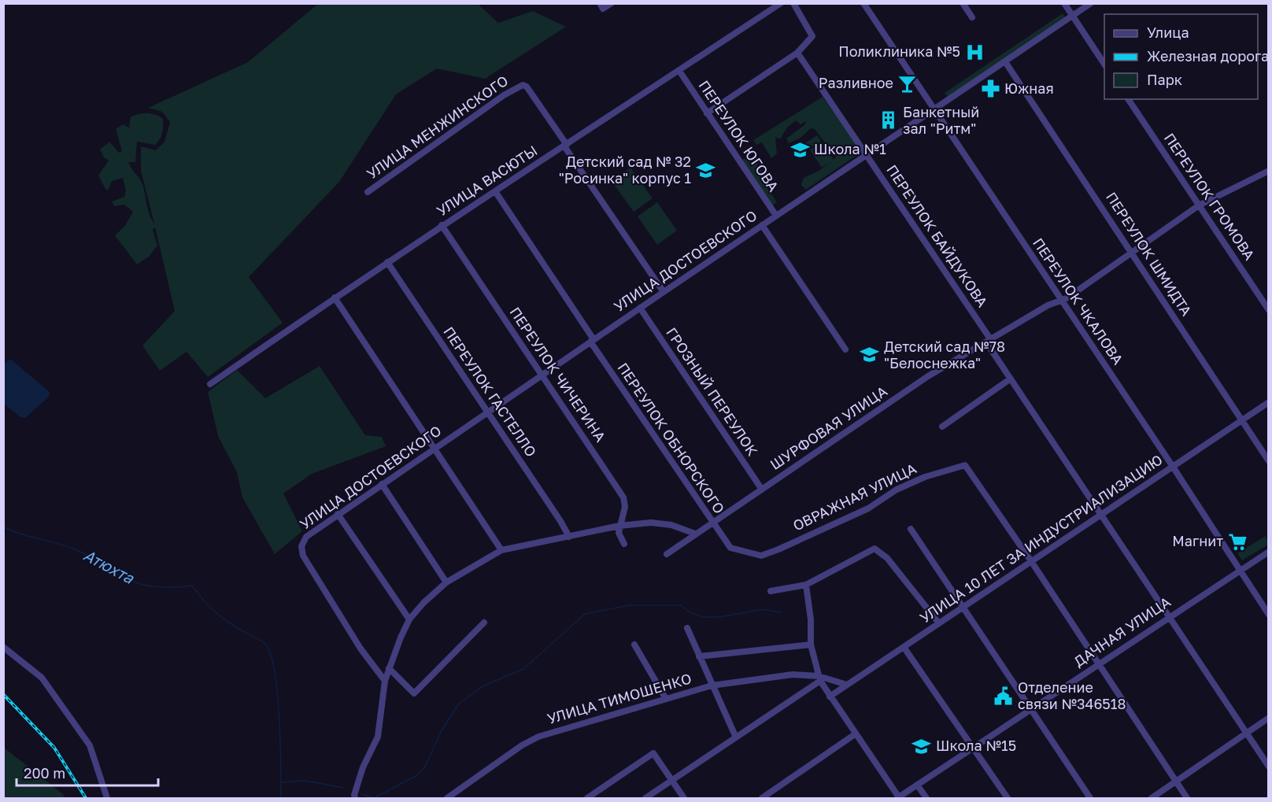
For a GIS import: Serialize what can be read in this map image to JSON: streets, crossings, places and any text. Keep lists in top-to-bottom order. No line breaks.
{"streets":{"street":["УЛИЦА МЕНЖИНСКОГО","ПЕРЕУЛОК ЮГОВА","УЛИЦА ВАСЮТЫ","ПЕРЕУЛОК ГРОМОВА","ПЕРЕУЛОК БАЙДУКОВА","ПЕРЕУЛОК ШМИДТА","УЛИЦА ДОСТОЕВСКОГО","ПЕРЕУЛОК ЧКАЛОВА","ПЕРЕУЛОК ЧИЧЕРИНА","ПЕРЕУЛОК ГАСТЕЛЛО","ГРОЗНЫЙ ПЕРЕУЛОК","ШУРФОВАЯ УЛИЦА","ПЕРЕУЛОК ОБНОРСКОГО","ОВРАЖНАЯ УЛИЦА","УЛИЦА 10 ЛЕТ ЗА ИНДУСТРИАЛИЗАЦИЮ","ДАЧНАЯ УЛИЦА","УЛИЦА ТИМОШЕНКО"]},"crossings":[["УЛИЦА МЕНЖИНСКОГО","УЛИЦА ВАСЮТЫ"],["ПЕРЕУЛОК ЮГОВА","УЛИЦА ВАСЮТЫ"],["ПЕРЕУЛОК ЮГОВА","УЛИЦА ДОСТОЕВСКОГО"],["УЛИЦА ВАСЮТЫ","ПЕРЕУЛОК ЧИЧЕРИНА"],["УЛИЦА ВАСЮТЫ","ПЕРЕУЛОК ГАСТЕЛЛО"],["УЛИЦА ВАСЮТЫ","ПЕРЕУЛОК ОБНОРСКОГО"],["ПЕРЕУЛОК ГРОМОВА","ШУРФОВАЯ УЛИЦА"],["ПЕРЕУЛОК БАЙДУКОВА","УЛИЦА ДОСТОЕВСКОГО"],["ПЕРЕУЛОК БАЙДУКОВА","ШУРФОВАЯ УЛИЦА"],["ПЕРЕУЛОК БАЙДУКОВА","УЛИЦА 10 ЛЕТ ЗА ИНДУСТРИАЛИЗАЦИЮ"],["ПЕРЕУЛОК БАЙДУКОВА","ДАЧНАЯ УЛИЦА"],["ПЕРЕУЛОК ШМИДТА","УЛИЦА ДОСТОЕВСКОГО"],["ПЕРЕУЛОК ШМИДТА","ШУРФОВАЯ УЛИЦА"],["ПЕРЕУЛОК ШМИДТА","УЛИЦА 10 ЛЕТ ЗА ИНДУСТРИАЛИЗАЦИЮ"],["УЛИЦА ДОСТОЕВСКОГО","ПЕРЕУЛОК ЧКАЛОВА"],["УЛИЦА ДОСТОЕВСКОГО","ПЕРЕУЛОК ЧИЧЕРИНА"],["УЛИЦА ДОСТОЕВСКОГО","ПЕРЕУЛОК ГАСТЕЛЛО"],["УЛИЦА ДОСТОЕВСКОГО","ГРОЗНЫЙ ПЕРЕУЛОК"],["УЛИЦА ДОСТОЕВСКОГО","ПЕРЕУЛОК ОБНОРСКОГО"],["ПЕРЕУЛОК ЧКАЛОВА","ШУРФОВАЯ УЛИЦА"],["ПЕРЕУЛОК ЧКАЛОВА","УЛИЦА 10 ЛЕТ ЗА ИНДУСТРИАЛИЗАЦИЮ"],["ПЕРЕУЛОК ЧКАЛОВА","ДАЧНАЯ УЛИЦА"],["ГРОЗНЫЙ ПЕРЕУЛОК","ШУРФОВАЯ УЛИЦА"],["ШУРФОВАЯ УЛИЦА","ПЕРЕУЛОК ОБНОРСКОГО"],["ПЕРЕУЛОК ОБНОРСКОГО","ОВРАЖНАЯ УЛИЦА"],["ОВРАЖНАЯ УЛИЦА","УЛИЦА 10 ЛЕТ ЗА ИНДУСТРИАЛИЗАЦИЮ"],["УЛИЦА 10 ЛЕТ ЗА ИНДУСТРИАЛИЗАЦИЮ","УЛИЦА ТИМОШЕНКО"]],"water":["Атюхта"],"places":{"hospital":["Поликлиника №5"],"bar":["Разливное"],"pharmacy":["Южная"],"building":["Банкетный зал \"Ритм\""],"school or university":["Школа №1","Детский сад № 32 \"Росинка\" корпус 1","Детский сад №78 \"Белоснежка\"","Школа №15"],"supermarket":["Магнит"],"public building":["Отделение связи №346518"]},"legend":["Улица","Железная дорога","Парк"],"scale_bar":"200 m"}
